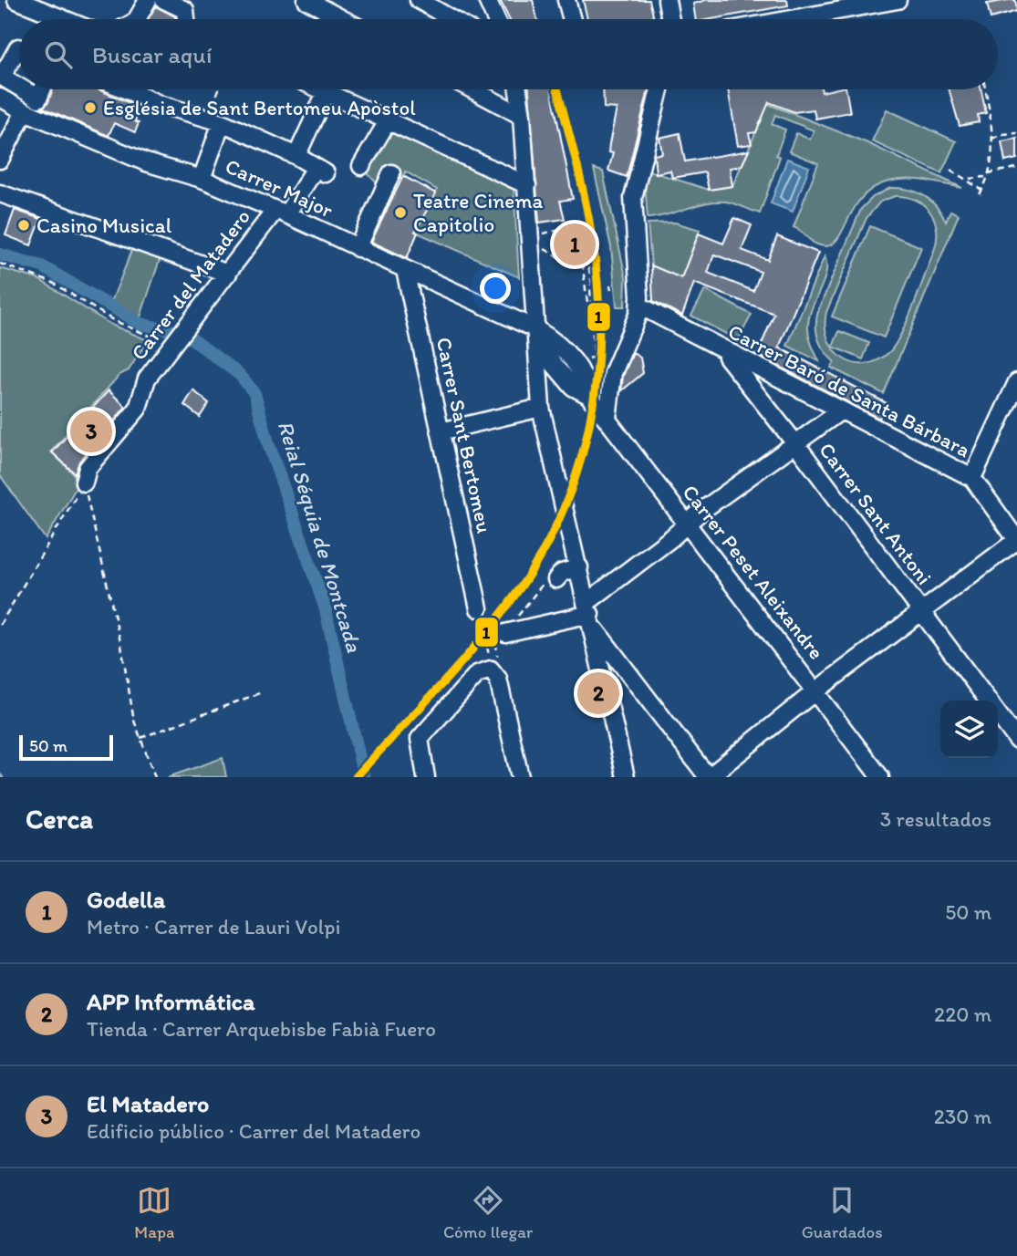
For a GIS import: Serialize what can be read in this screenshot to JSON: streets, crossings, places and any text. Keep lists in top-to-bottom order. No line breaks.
{"streets":{"street":["Carrer Major","Carrer del Matadero","Carrer Baró de Santa Bárbara","Carrer Sant Bertomeu","Carrer Sant Antoni","Carrer Peset Aleixandre"]},"crossings":[["Carrer Major","Carrer del Matadero"],["Carrer Major","Carrer Sant Bertomeu"],["Carrer Major","Carrer Peset Aleixandre"],["Carrer Baró de Santa Bárbara","Carrer Sant Antoni"]],"water":["Reial Séquia de Montcada"],"places":["Església de Sant Bertomeu Apòstol","Teatre Cinema Capitolio","Casino Musical"],"lines":["transit line 1"],"scale_bar":"50 m","page":{"search":"Buscar aquí","pins":["1","3","2"],"scale":"50 m","heading":["Cerca","3 resultados"],"list":[{"mark":"1","name":"Godella","note":"Metro · Carrer de Lauri Volpi","value":"50 m"},{"mark":"2","name":"APP Informática","note":"Tienda · Carrer Arquebisbe Fabià Fuero","value":"220 m"},{"mark":"3","name":"El Matadero","note":"Edificio público · Carrer del Matadero","value":"230 m"}],"nav":["Mapa","Cómo llegar","Guardados"]}}
